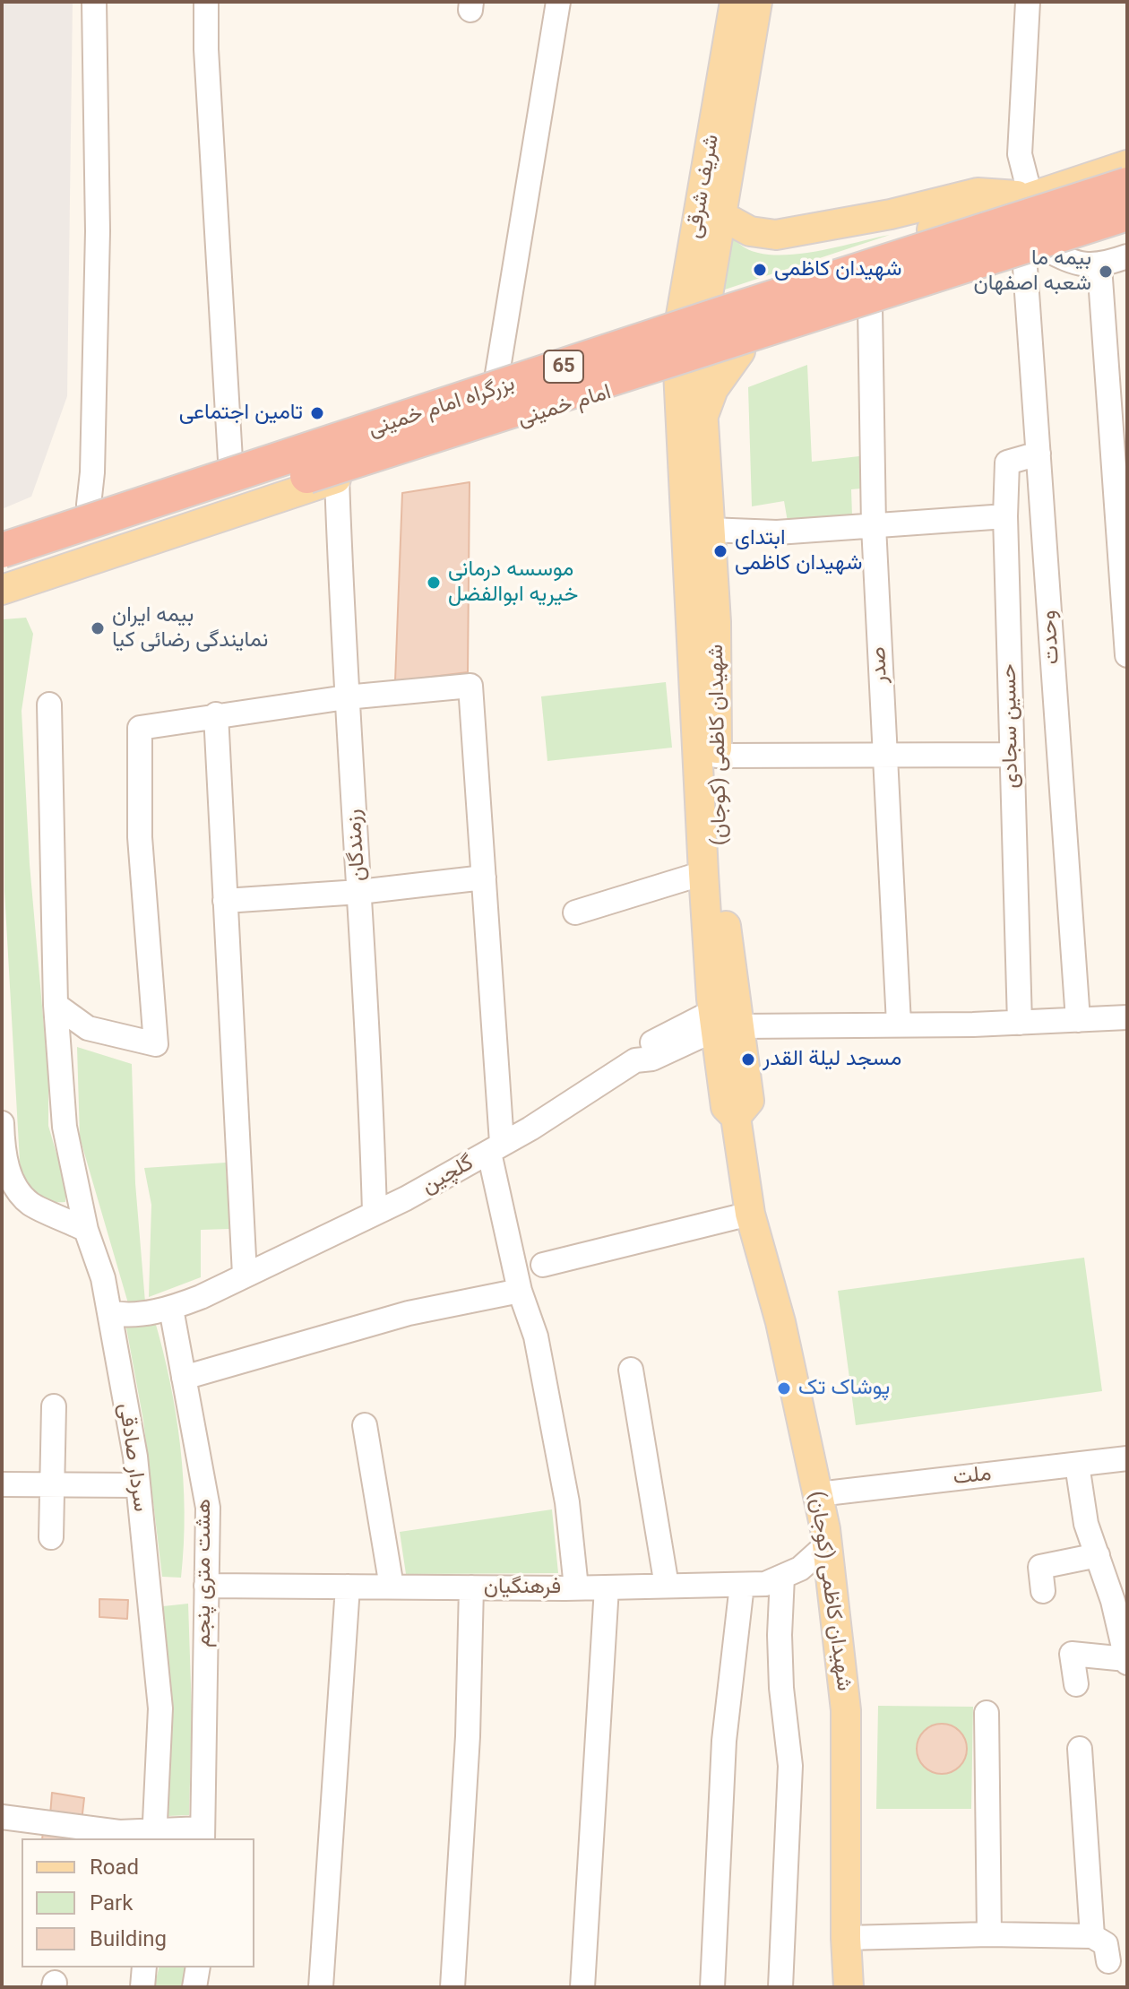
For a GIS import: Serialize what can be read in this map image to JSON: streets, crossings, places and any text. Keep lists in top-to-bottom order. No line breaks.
{"streets":{"highway":["65","بزرگراه امام خمینی"],"main road":["شریف شرقی","امام خمینی","شهیدان کاظمی (کوجان)"],"street":["وحدت","صدر","حسین سجادی","رزمندگان","گلچین","سردار صادقی","ملت","هشت متری پنجم","فرهنگیان"]},"crossings":[["شریف شرقی","امام خمینی"],["شریف شرقی","شهیدان کاظمی (کوجان)"],["امام خمینی","بزرگراه امام خمینی"],["امام خمینی","وحدت"],["امام خمینی","صدر"],["امام خمینی","شهیدان کاظمی (کوجان)"],["امام خمینی","رزمندگان"],["وحدت","حسین سجادی"],["شهیدان کاظمی (کوجان)","گلچین"],["شهیدان کاظمی (کوجان)","ملت"],["شهیدان کاظمی (کوجان)","فرهنگیان"],["رزمندگان","گلچین"],["گلچین","سردار صادقی"],["گلچین","هشت متری پنجم"],["هشت متری پنجم","فرهنگیان"]],"places":["شهیدان کاظمی","بیمه ما شعبه اصفهان","تامین اجتماعی","ابتدای شهیدان کاظمی","موسسه درمانی خیریه ابوالفضل","بیمه ایران نمایندگی رضائی کيا","مسجد لیلة القدر","پوشاک تک"],"legend":["Road","Park","Building"]}
